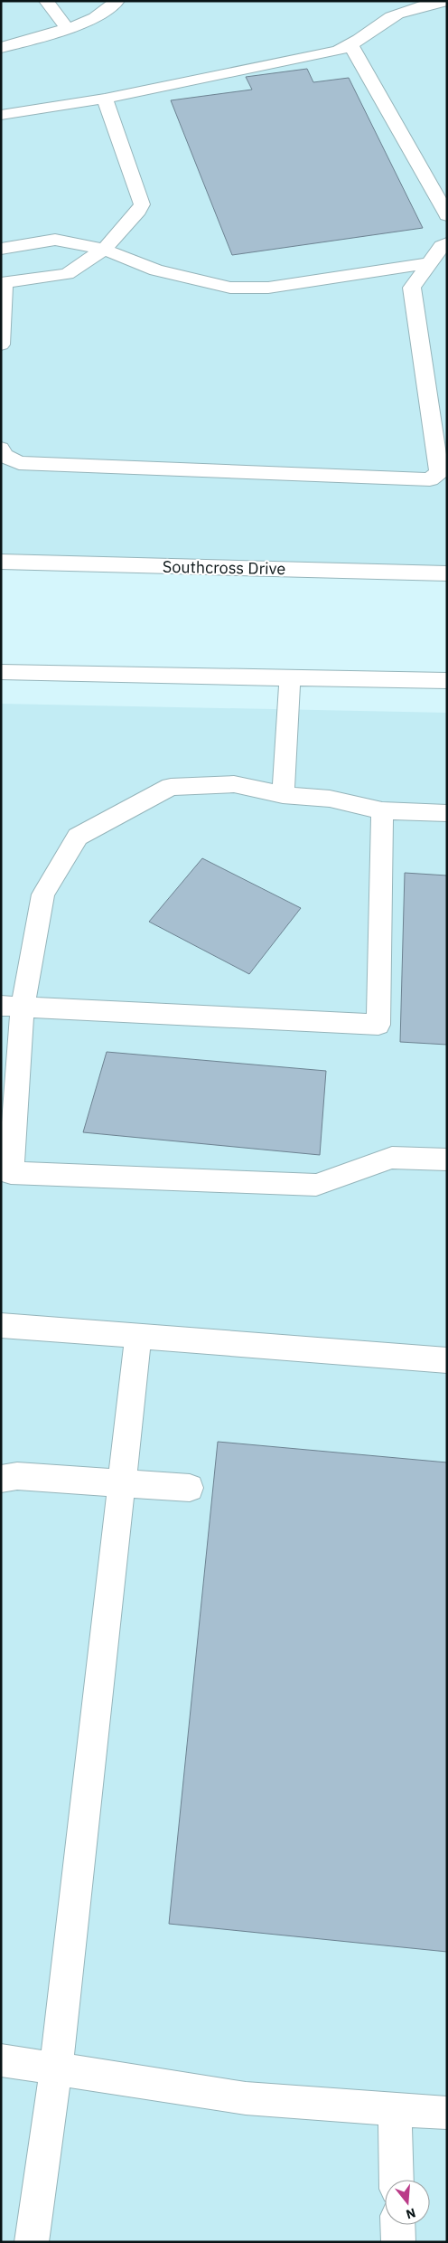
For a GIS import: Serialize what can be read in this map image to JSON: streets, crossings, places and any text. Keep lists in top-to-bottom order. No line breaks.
{"streets":{"street":["Southcross Drive"]},"north":"bottom"}
